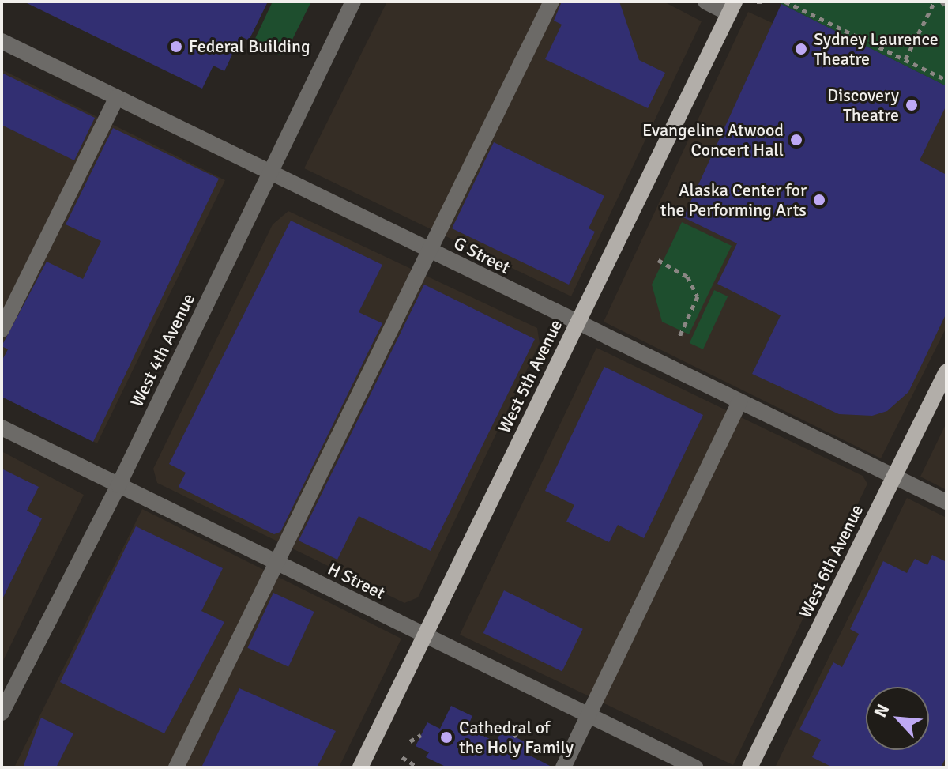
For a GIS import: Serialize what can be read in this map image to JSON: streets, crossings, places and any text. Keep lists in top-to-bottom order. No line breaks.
{"streets":{"main road":["West 5th Avenue","West 6th Avenue"],"street":["G Street","West 4th Avenue","H Street"]},"crossings":[["G Street","West 4th Avenue"],["G Street","West 5th Avenue"],["G Street","West 6th Avenue"],["West 4th Avenue","H Street"],["West 5th Avenue","H Street"]],"places":["Federal Building","Sydney Laurence Theatre","Discovery Theatre","Evangeline Atwood Concert Hall","Alaska Center for the Performing Arts","Cathedral of the Holy Family"],"north":"top left"}
